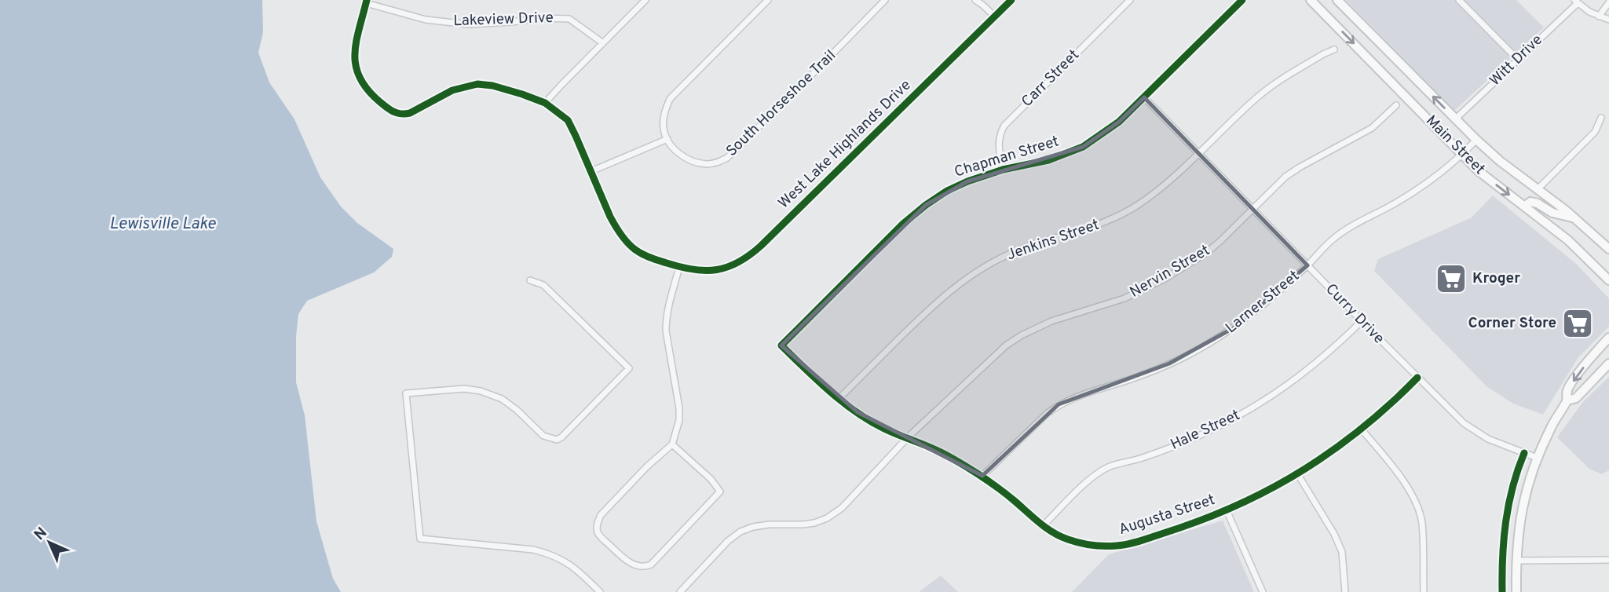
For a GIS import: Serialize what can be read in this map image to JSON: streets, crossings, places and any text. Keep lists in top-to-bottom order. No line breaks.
{"streets":{"main road":["Main Street"],"street":["Lakeview Drive","Witt Drive","Carr Street","South Horseshoe Trail","West Lake Highlands Drive","Chapman Street","Jenkins Street","Nervin Street","Larner Street","Curry Drive","Hale Street","Augusta Street"]},"crossings":[["Lakeview Drive","West Lake Highlands Drive"],["Witt Drive","Main Street"],["Carr Street","Chapman Street"],["Main Street","Larner Street"],["Chapman Street","Curry Drive"],["Chapman Street","Augusta Street"],["Jenkins Street","Curry Drive"],["Jenkins Street","Augusta Street"],["Nervin Street","Curry Drive"],["Nervin Street","Augusta Street"],["Larner Street","Curry Drive"],["Larner Street","Augusta Street"],["Curry Drive","Hale Street"],["Curry Drive","Augusta Street"],["Hale Street","Augusta Street"]],"water":["Lewisville Lake"],"places":{"supermarket":["Kroger","Corner Store"]},"north":"top left"}
